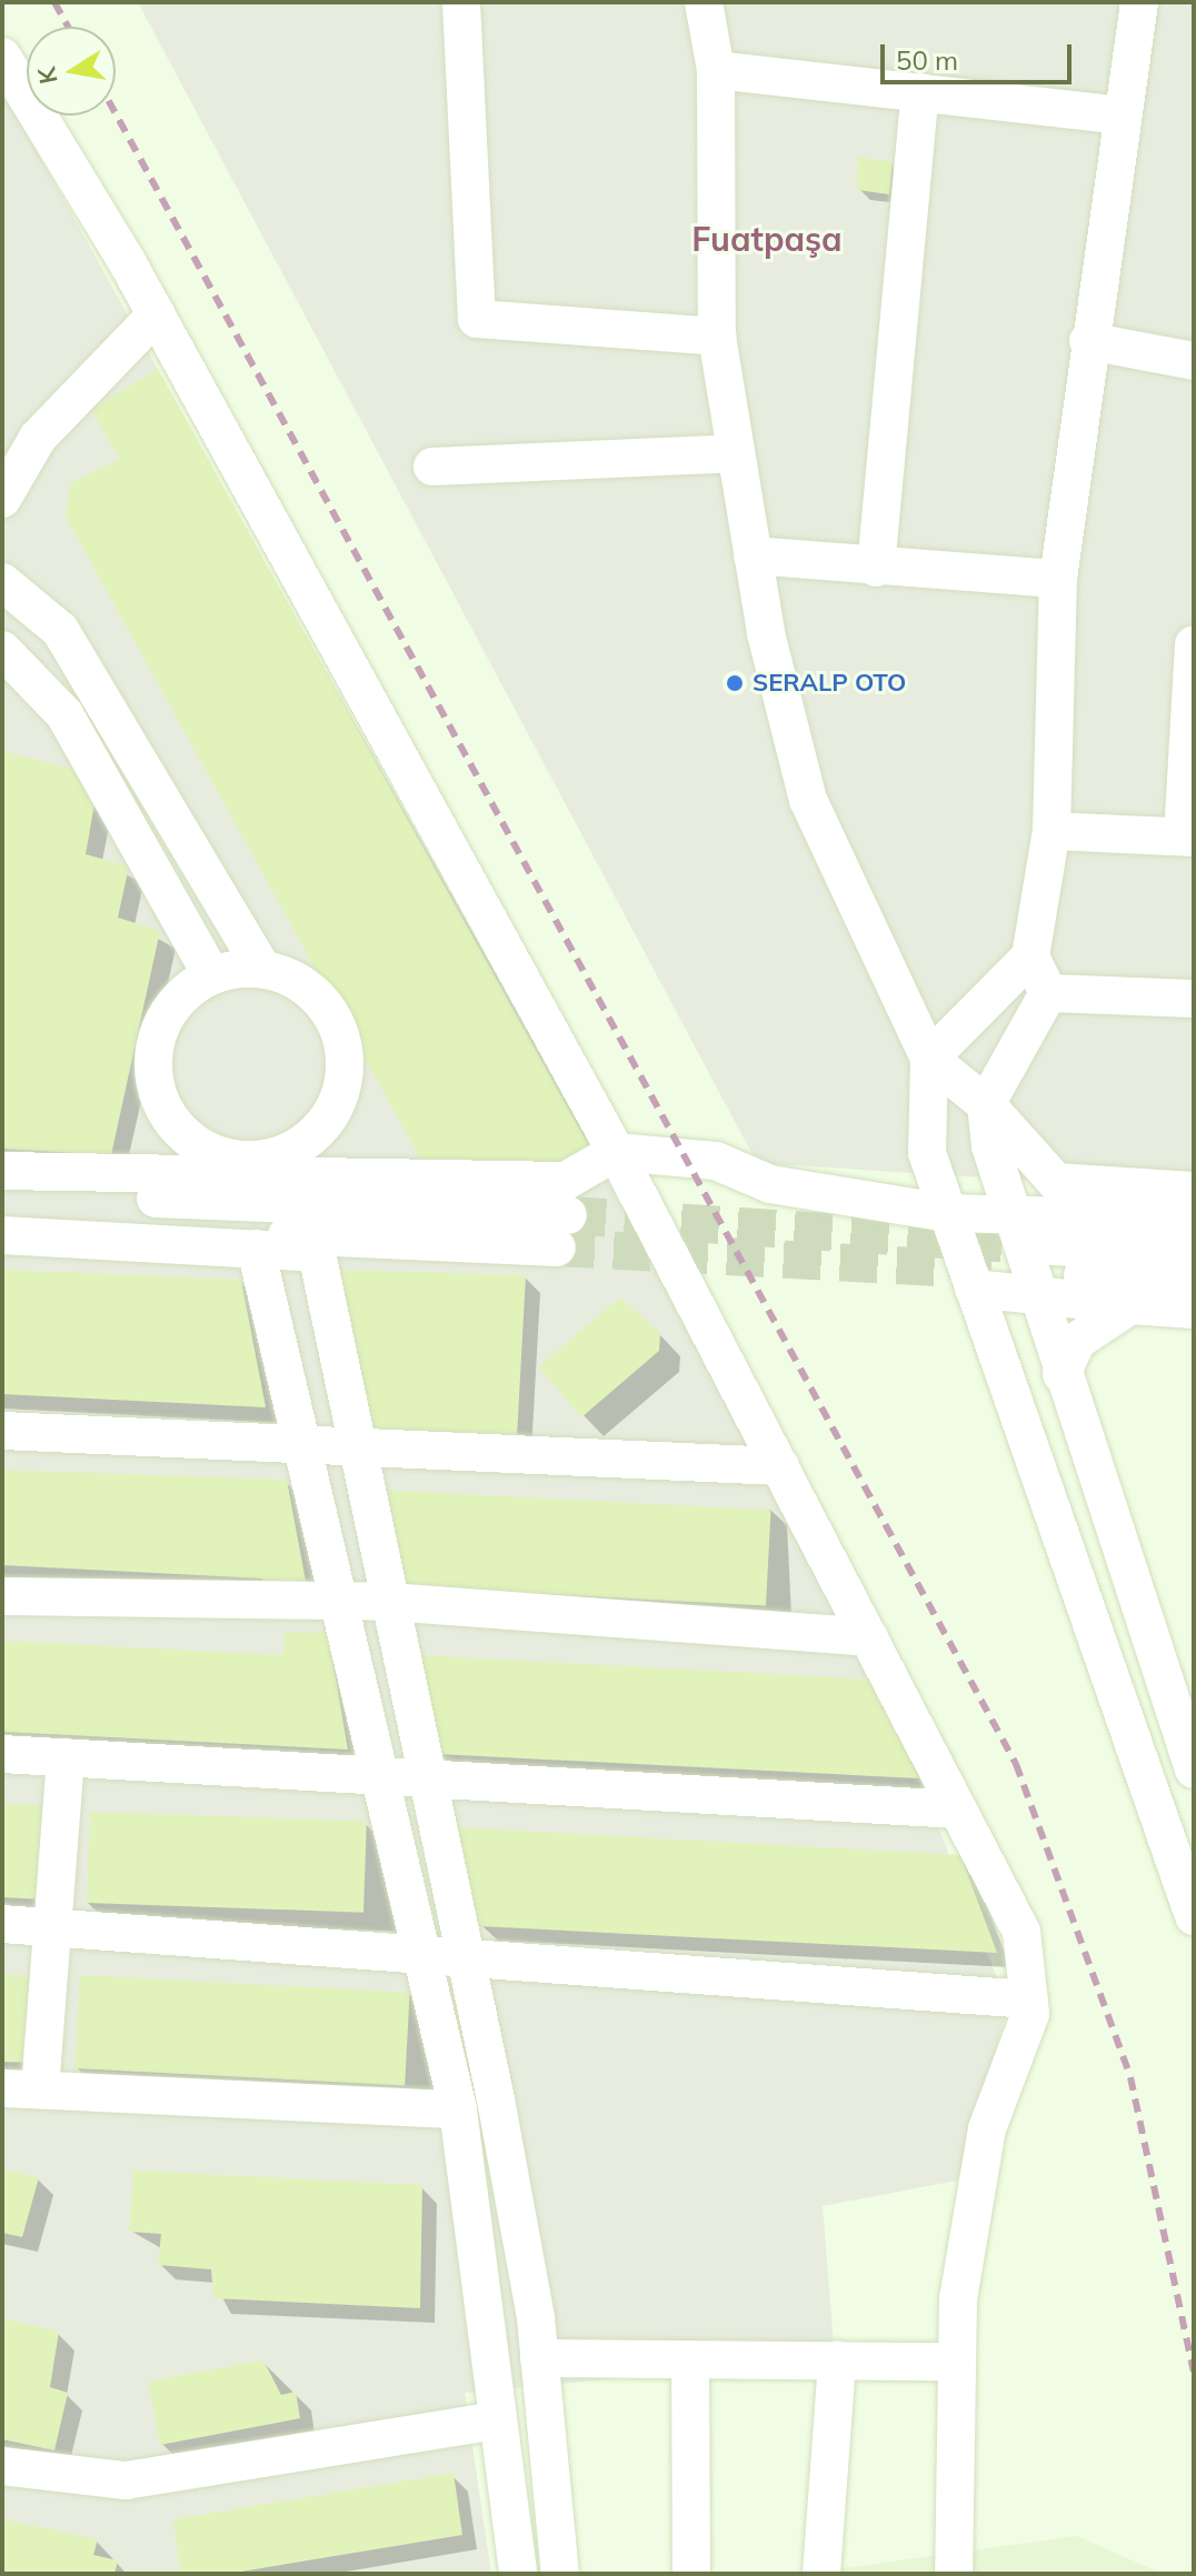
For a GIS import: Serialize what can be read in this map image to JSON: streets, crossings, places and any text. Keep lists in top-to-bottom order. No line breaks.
{"districts":["Fuatpaşa"],"places":["SERALP OTO"],"scale_bar":"50 m","north":"left"}
